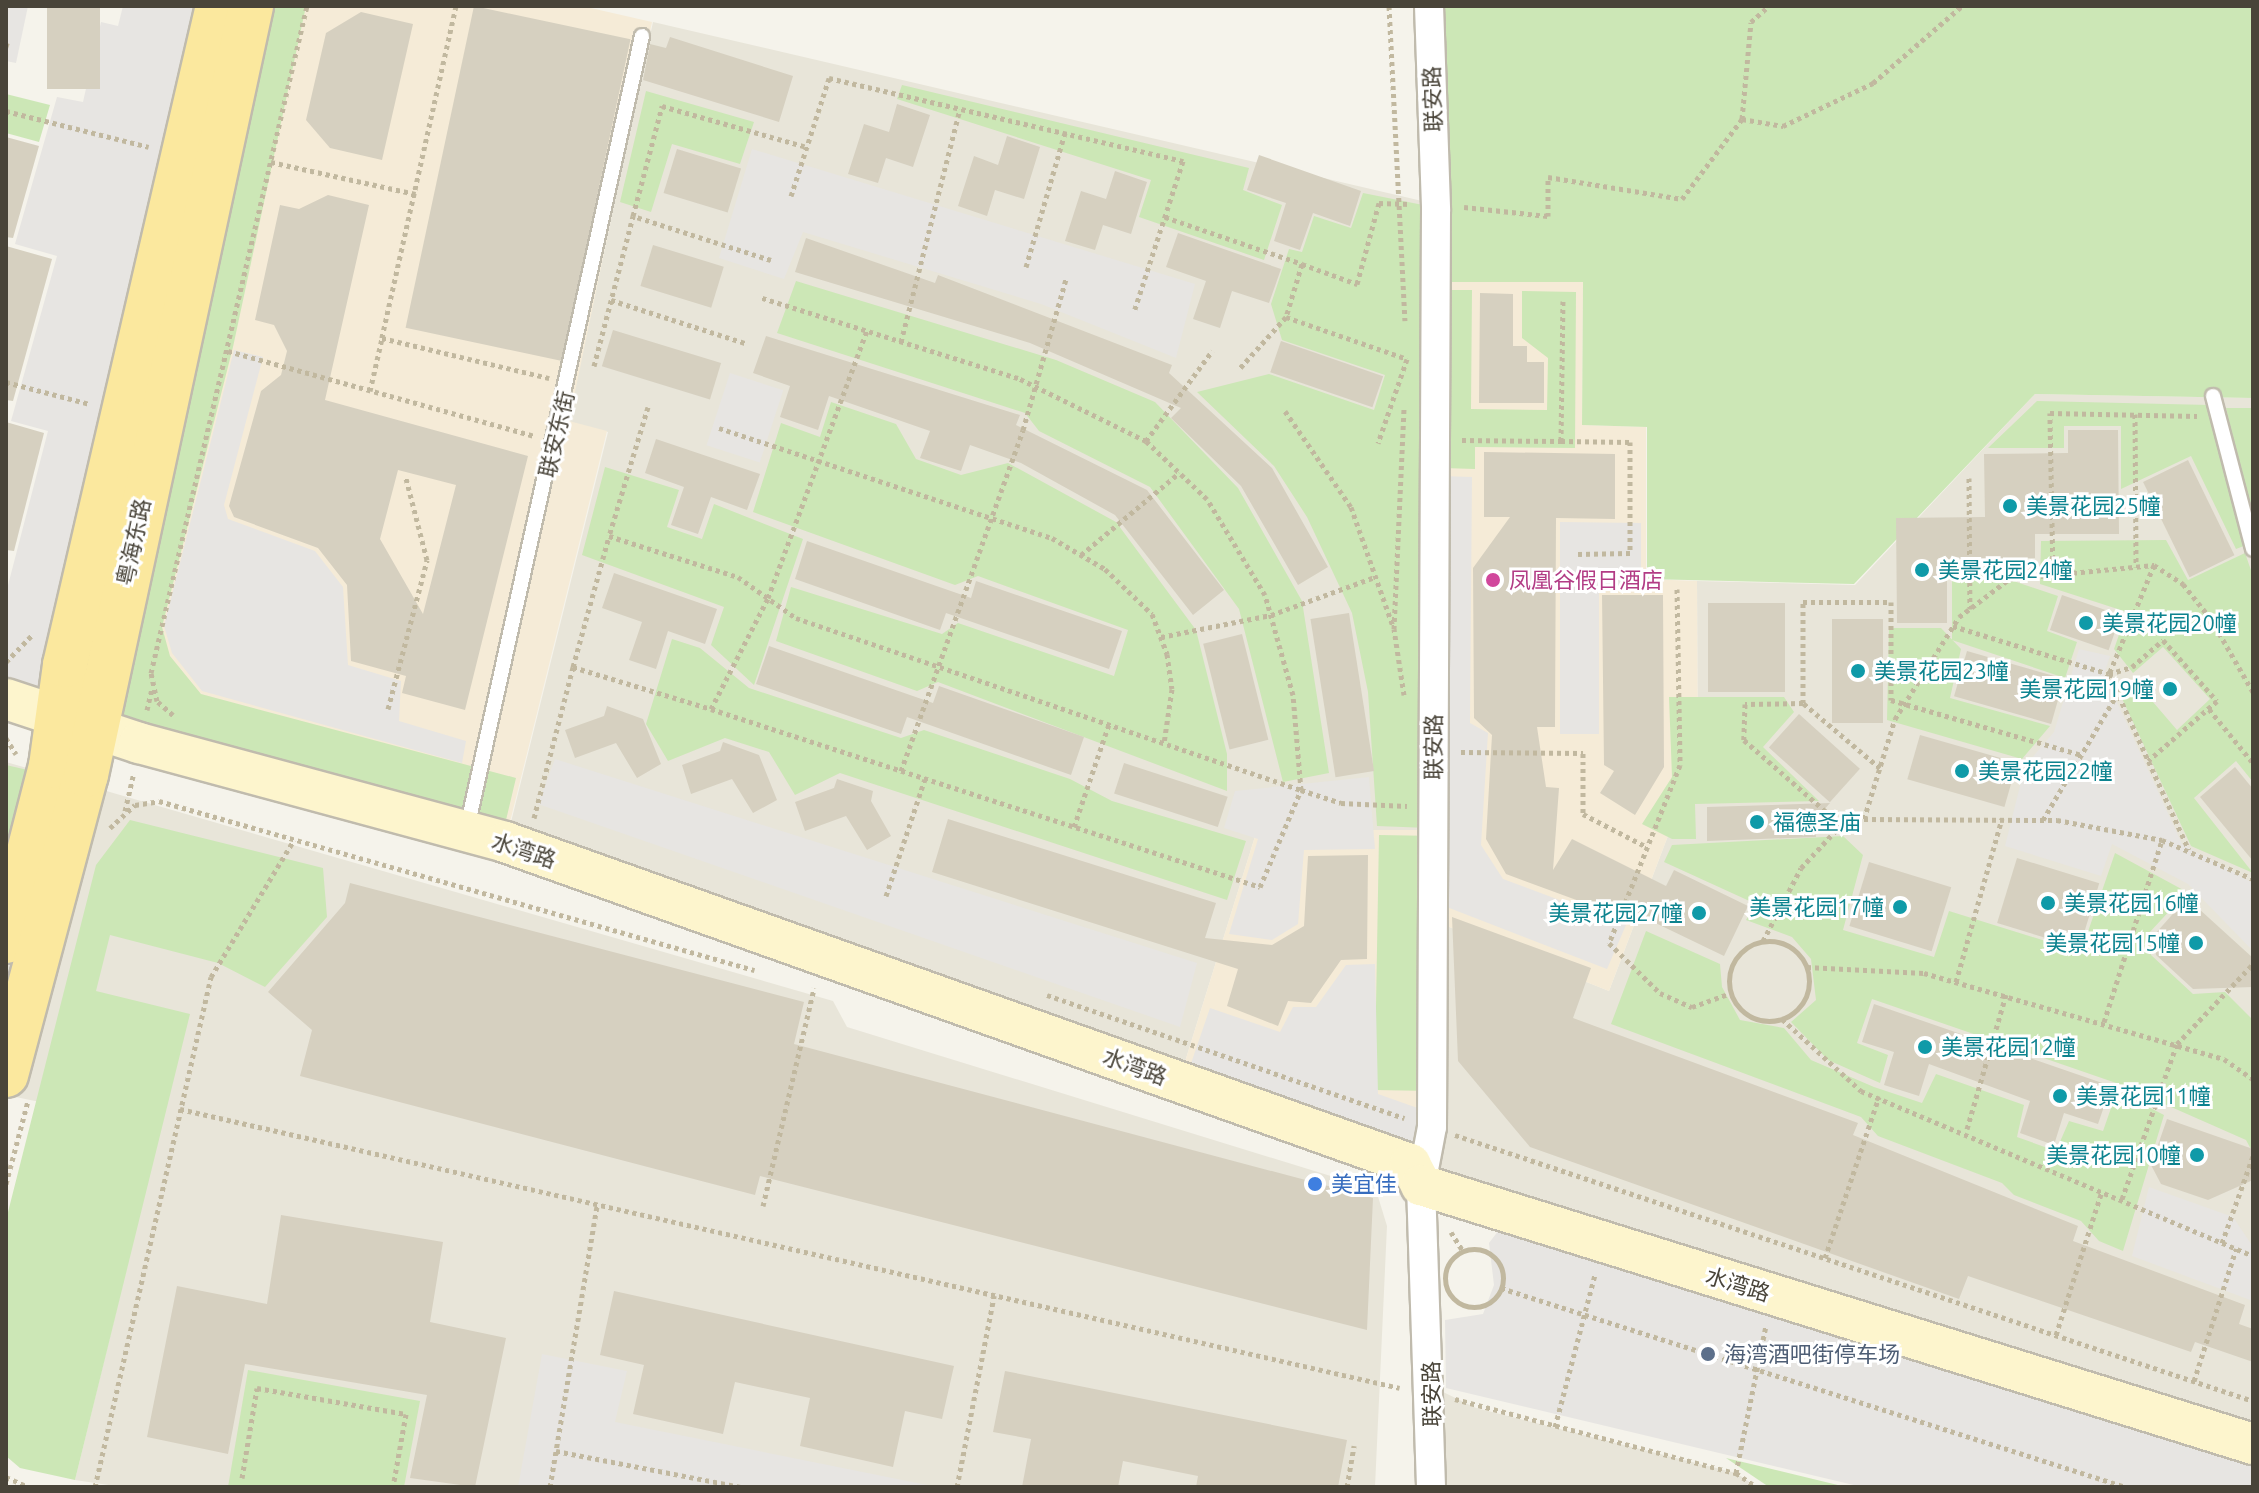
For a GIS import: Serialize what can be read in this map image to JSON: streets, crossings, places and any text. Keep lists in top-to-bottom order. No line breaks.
{"streets":{"main road":["粤海东路"],"street":["联安路","水湾路"],"lane":["联安东街"]},"crossings":[["联安路","水湾路"],["联安东街","水湾路"],["粤海东路","水湾路"]],"places":["美景花园25幢","美景花园24幢","凤凰谷假日酒店","美景花园20幢","美景花园23幢","美景花园19幢","美景花园22幢","福德圣庙","美景花园16幢","美景花园17幢","美景花园27幢","美景花园15幢","美景花园12幢","美景花园11幢","美景花园10幢","美宜佳","海湾酒吧街停车场"]}
